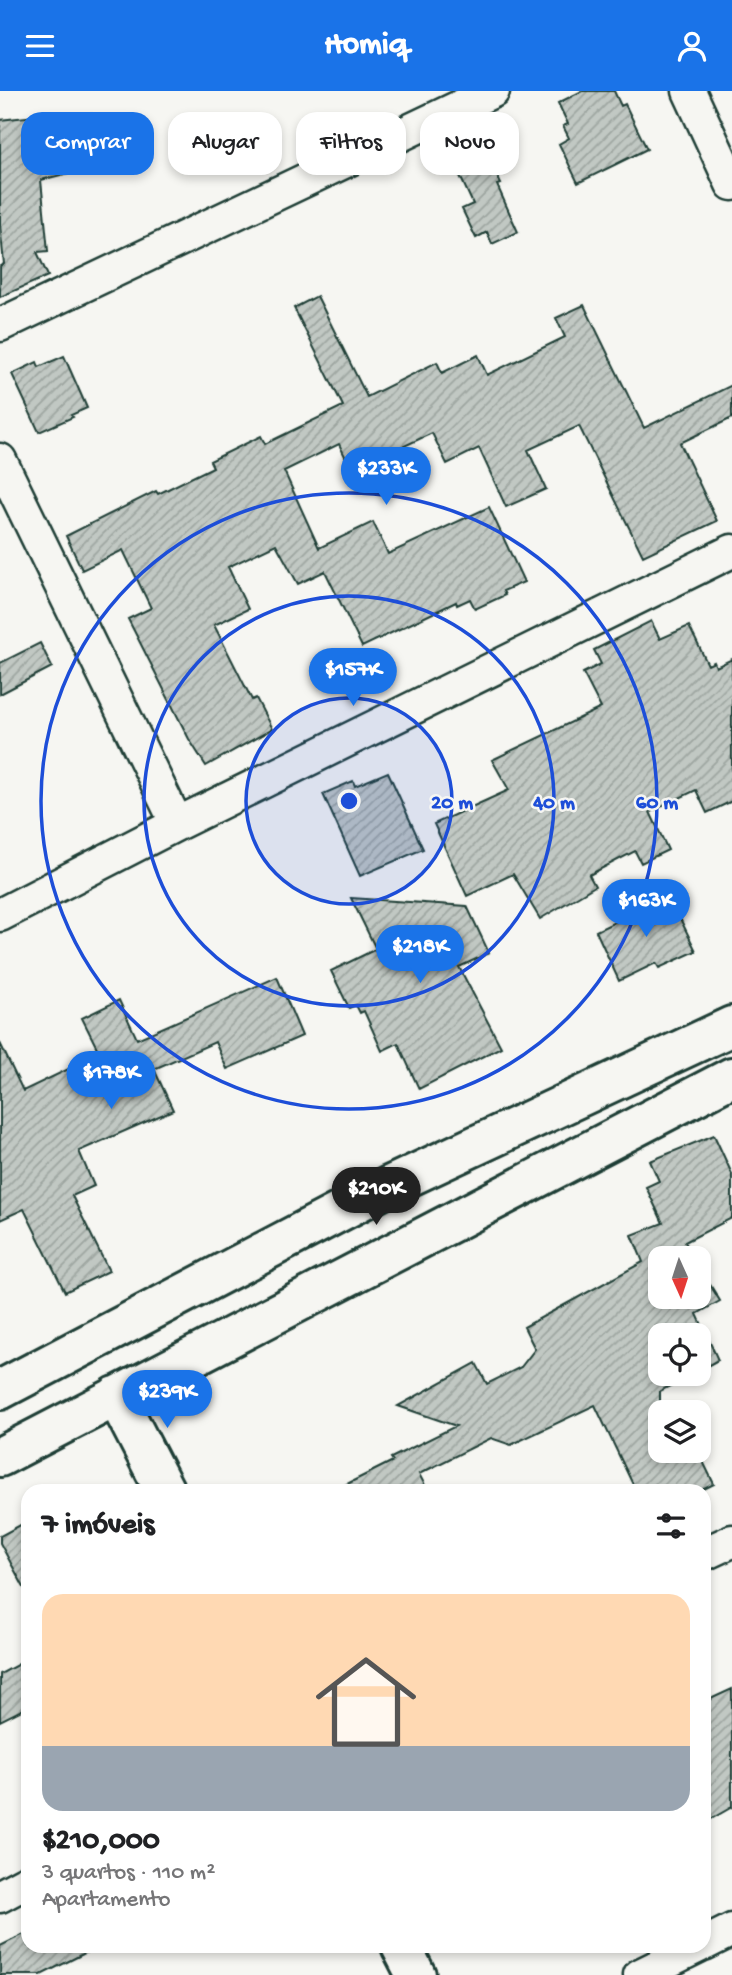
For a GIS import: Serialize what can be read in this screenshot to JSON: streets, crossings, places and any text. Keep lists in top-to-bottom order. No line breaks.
{"north":"bottom","page":{"header":"Homiq","chip":["Comprar","Alugar","Filtros","Novo"],"price":["$233K","$157K","$163K","$218K","$178K","$210K","$239K"],"heading":"7 imóveis","list":[{"name":"$210,000","note":"3 quartos · 110 m² · Apartamento"}]},"rings":["20 m","40 m","60 m"]}
